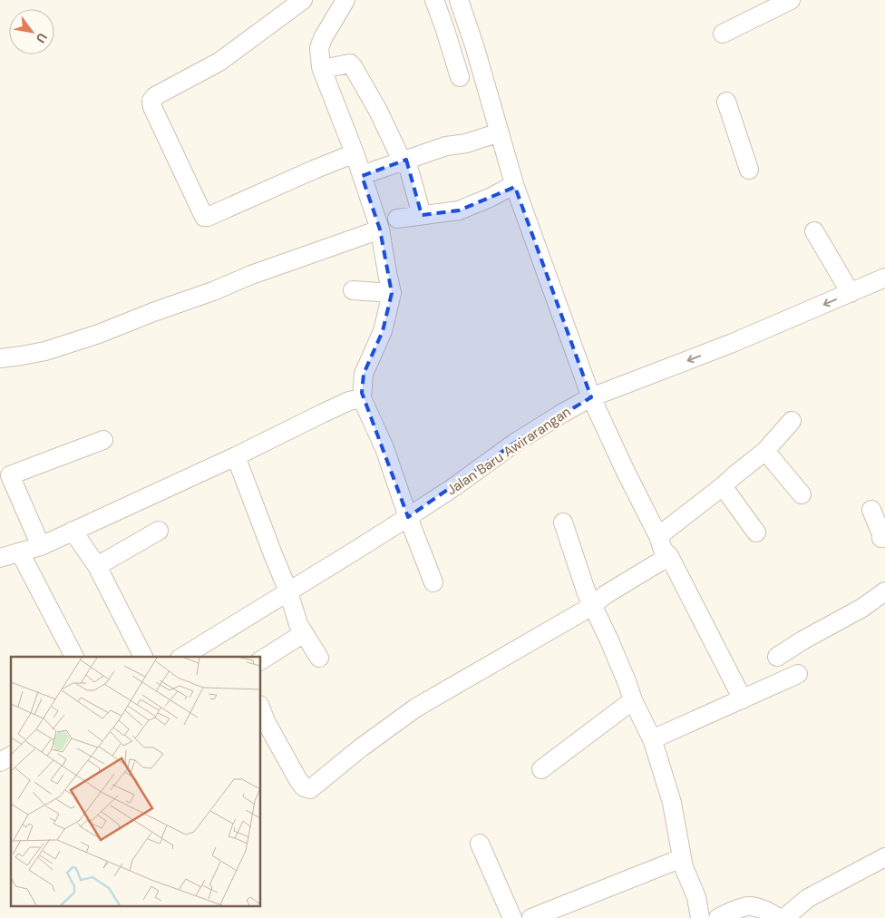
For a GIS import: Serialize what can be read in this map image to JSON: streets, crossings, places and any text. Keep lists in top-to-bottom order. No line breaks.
{"streets":{"street":["Jalan Baru Awirarangan"]},"north":"bottom right"}
